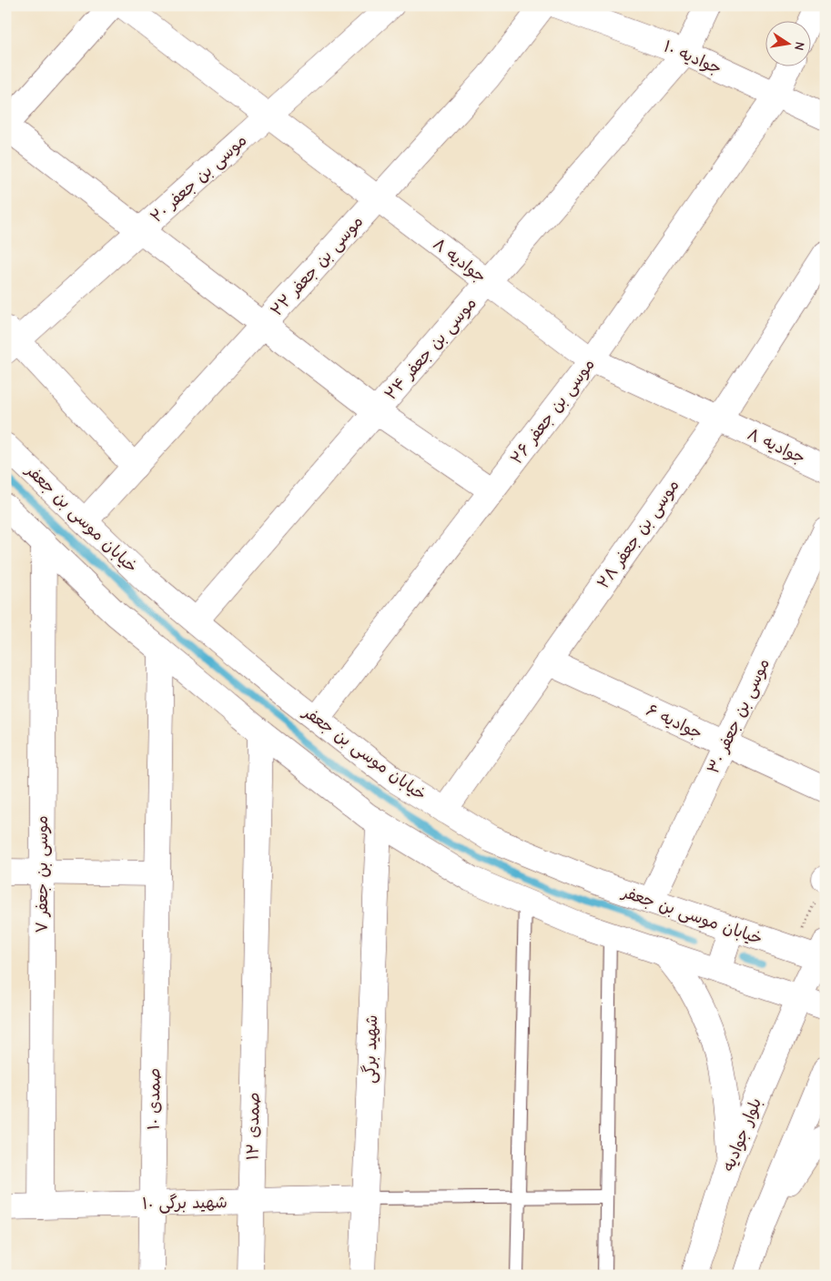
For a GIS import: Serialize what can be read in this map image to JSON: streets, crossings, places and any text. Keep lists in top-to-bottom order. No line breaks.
{"streets":{"street":["جوادیه ۱۰","موسی بن جعفر ۲۰","جوادیه ۸","موسی بن جعفر ۲۲","موسی بن جعفر ۲۴","موسی بن جعفر ۲۶","خیابان موسی بن جعفر","موسی بن جعفر ۲۸","موسی بن جعفر ۳۰","جوادیه ۶","موسی بن جعفر ۷","شهید برگی","صمدی ۱۰","صمدی ۱۲","بلوار جوادیه","شهید برگی ۱۰"]},"crossings":[["جوادیه ۱۰","موسی بن جعفر ۲۴"],["جوادیه ۱۰","موسی بن جعفر ۲۶"],["موسی بن جعفر ۲۰","جوادیه ۸"],["جوادیه ۸","موسی بن جعفر ۲۲"],["جوادیه ۸","موسی بن جعفر ۲۴"],["جوادیه ۸","موسی بن جعفر ۲۶"],["جوادیه ۸","موسی بن جعفر ۲۸"],["موسی بن جعفر ۲۲","خیابان موسی بن جعفر"],["موسی بن جعفر ۲۴","خیابان موسی بن جعفر"],["موسی بن جعفر ۲۶","خیابان موسی بن جعفر"],["خیابان موسی بن جعفر","موسی بن جعفر ۲۸"],["خیابان موسی بن جعفر","موسی بن جعفر ۳۰"],["خیابان موسی بن جعفر","بلوار جوادیه"],["موسی بن جعفر ۲۸","جوادیه ۶"],["موسی بن جعفر ۳۰","جوادیه ۶"],["موسی بن جعفر ۷","شهید برگی ۱۰"],["شهید برگی","شهید برگی ۱۰"],["صمدی ۱۰","شهید برگی ۱۰"],["صمدی ۱۲","شهید برگی ۱۰"]],"north":"right"}
